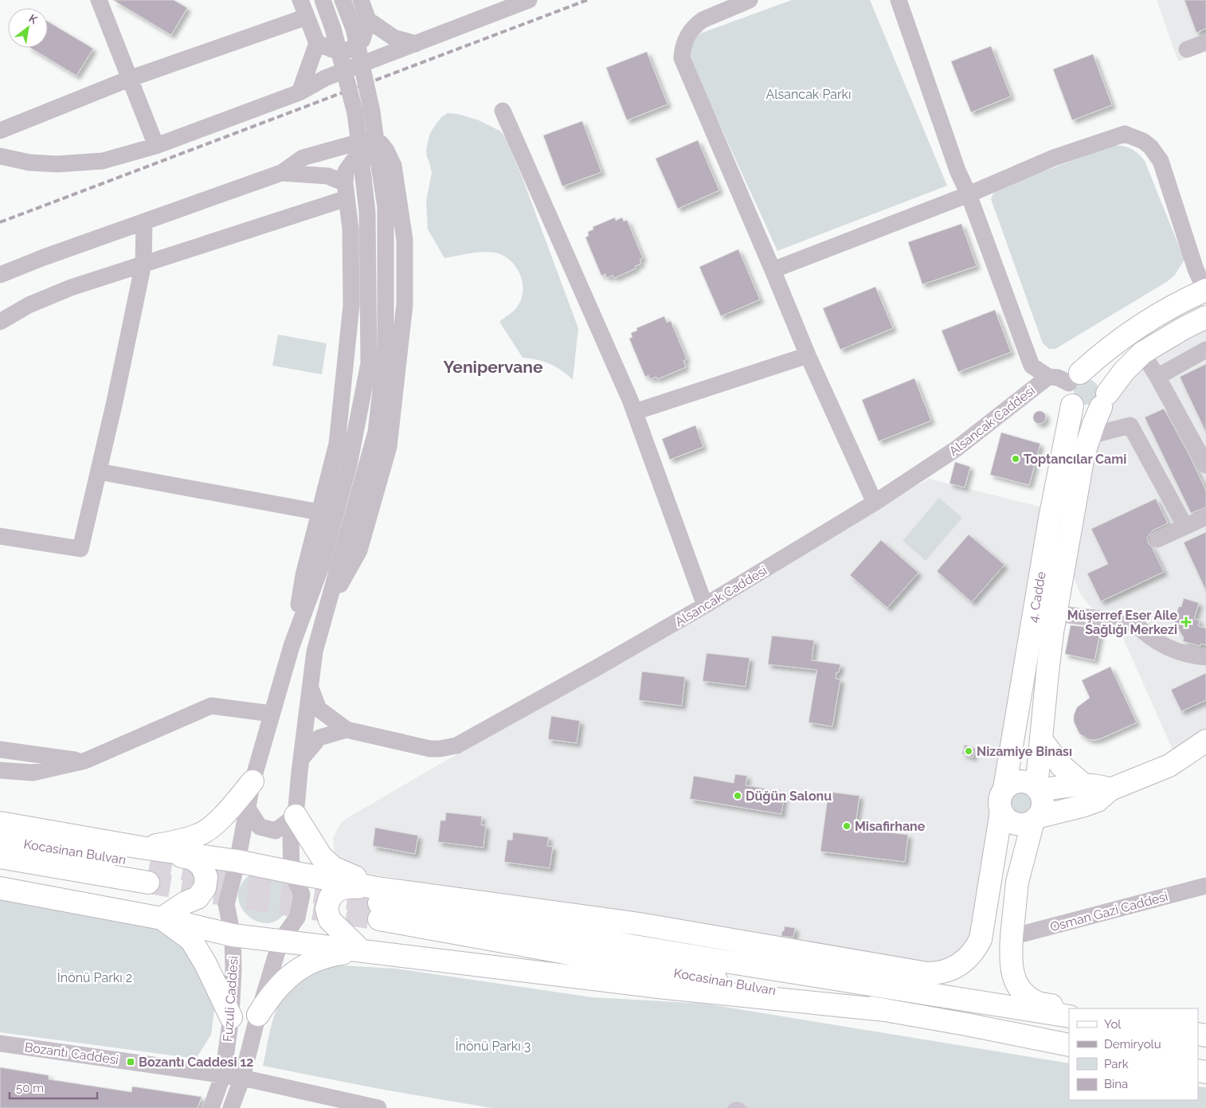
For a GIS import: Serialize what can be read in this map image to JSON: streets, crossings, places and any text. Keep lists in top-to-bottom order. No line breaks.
{"streets":{"main road":["4. Cadde","Kocasinan Bulvarı"],"street":["Alsancak Caddesi","Osman Gazi Caddesi","Fuzuli Caddesi","Bozantı Caddesi"]},"crossings":[["Alsancak Caddesi","4. Cadde"],["Fuzuli Caddesi","Bozantı Caddesi"]],"districts":["Yenipervane"],"parks":["Alsancak Parkı","İnönü Parkı 2","İnönü Parkı 3"],"places":{"other":["Toptancılar Cami","Nizamiye Binası","Düğün Salonu","Misafirhane"],"health":["Müşerref Eser Aile Sağlığı Merkezi"],"transit":["Bozantı Caddesi 12"]},"legend":["Yol","Demiryolu","Park","Bina"],"scale_bar":"50 m","north":"top right"}
